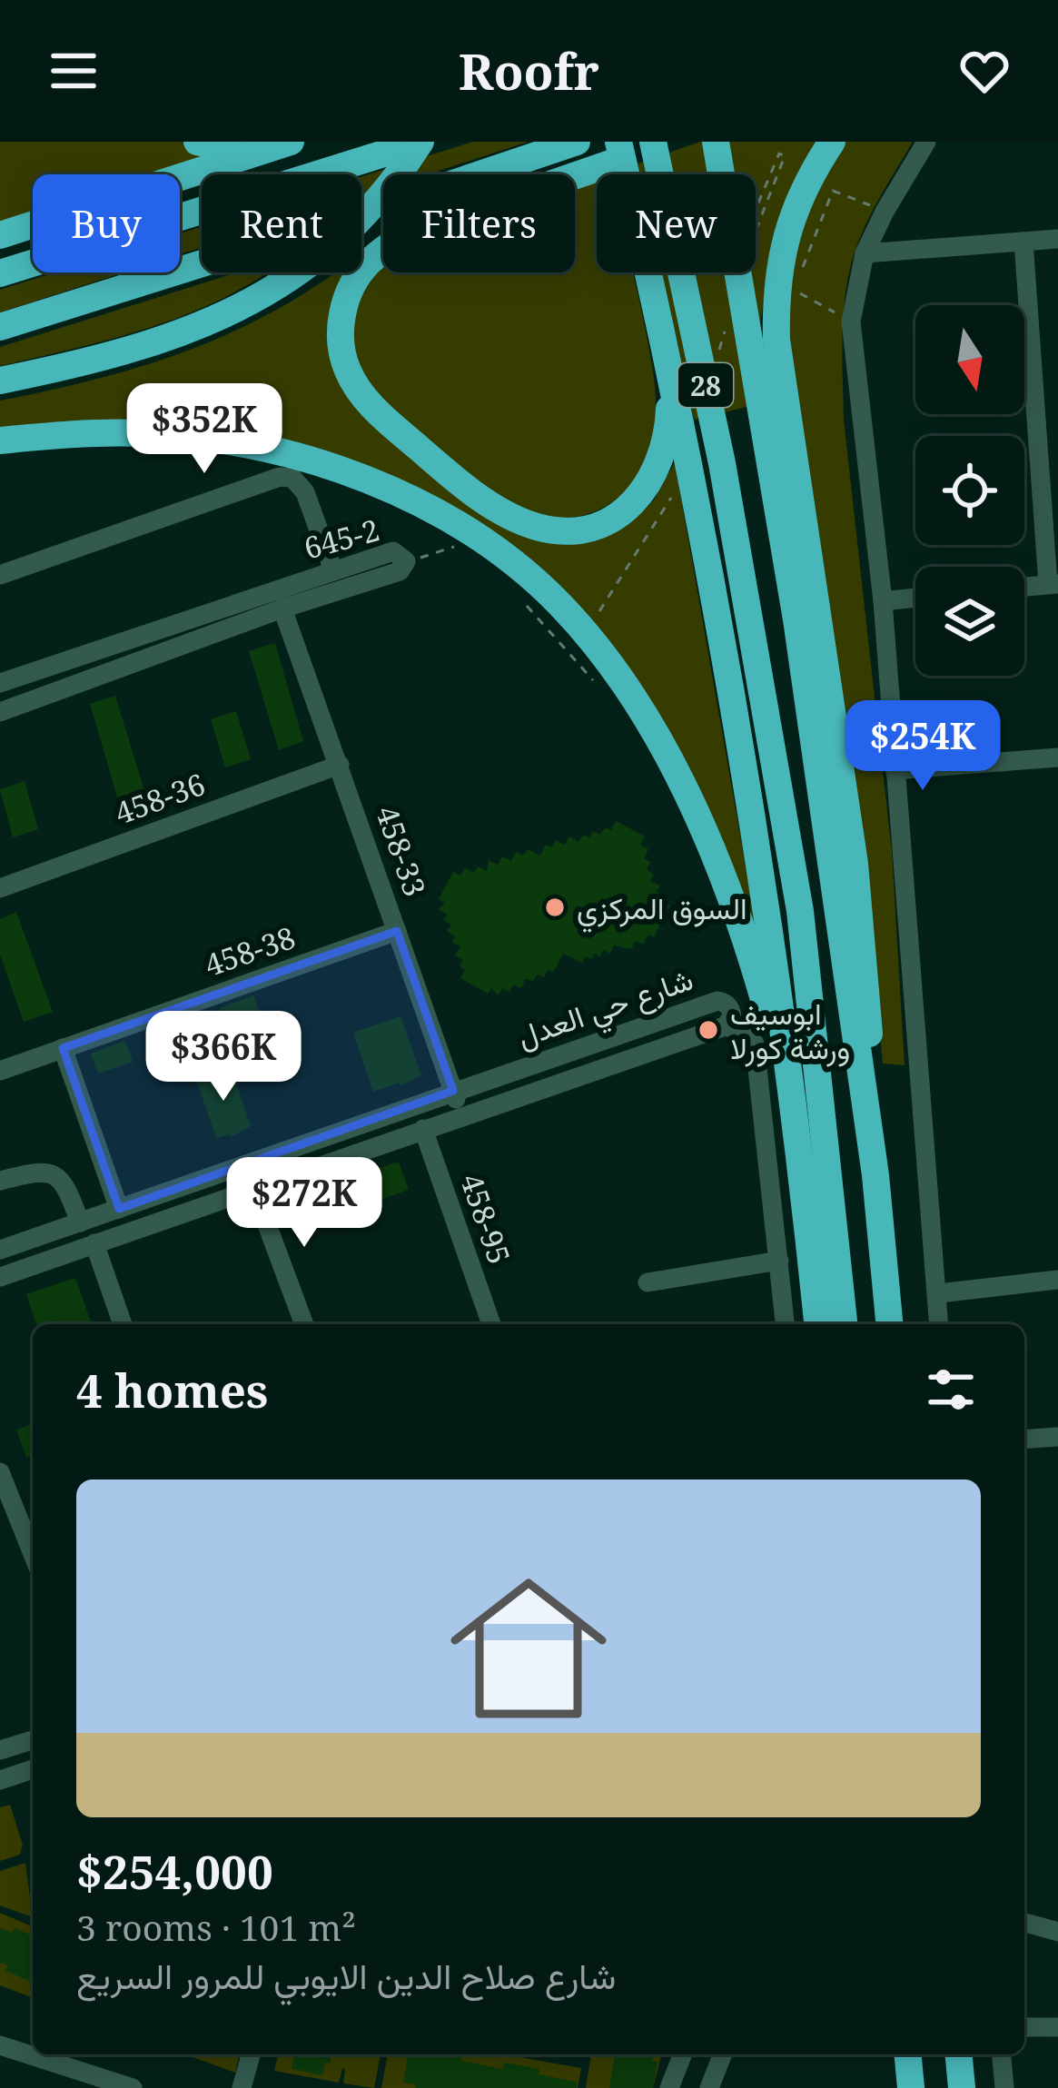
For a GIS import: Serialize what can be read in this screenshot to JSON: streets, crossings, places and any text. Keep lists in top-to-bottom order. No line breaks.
{"streets":{"highway":["28"],"street":["645-2","458-36","458-33","458-38","شارع حي العدل","458-95"]},"crossings":[["645-2","458-33"],["458-36","458-33"],["458-33","458-38"],["458-33","شارع حي العدل"],["شارع حي العدل","458-95"]],"places":["السوق المركزي","ابوسيف ورشة كورلا"],"north":"bottom","page":{"header":"Roofr","chip":["Buy","Rent","Filters","New"],"price":["$352K","$254K","$366K","$272K"],"heading":"4 homes","list":[{"name":"$254,000","note":"3 rooms · 101 m² · شارع صلاح الدين الايوبي للمرور السريع"}]}}
